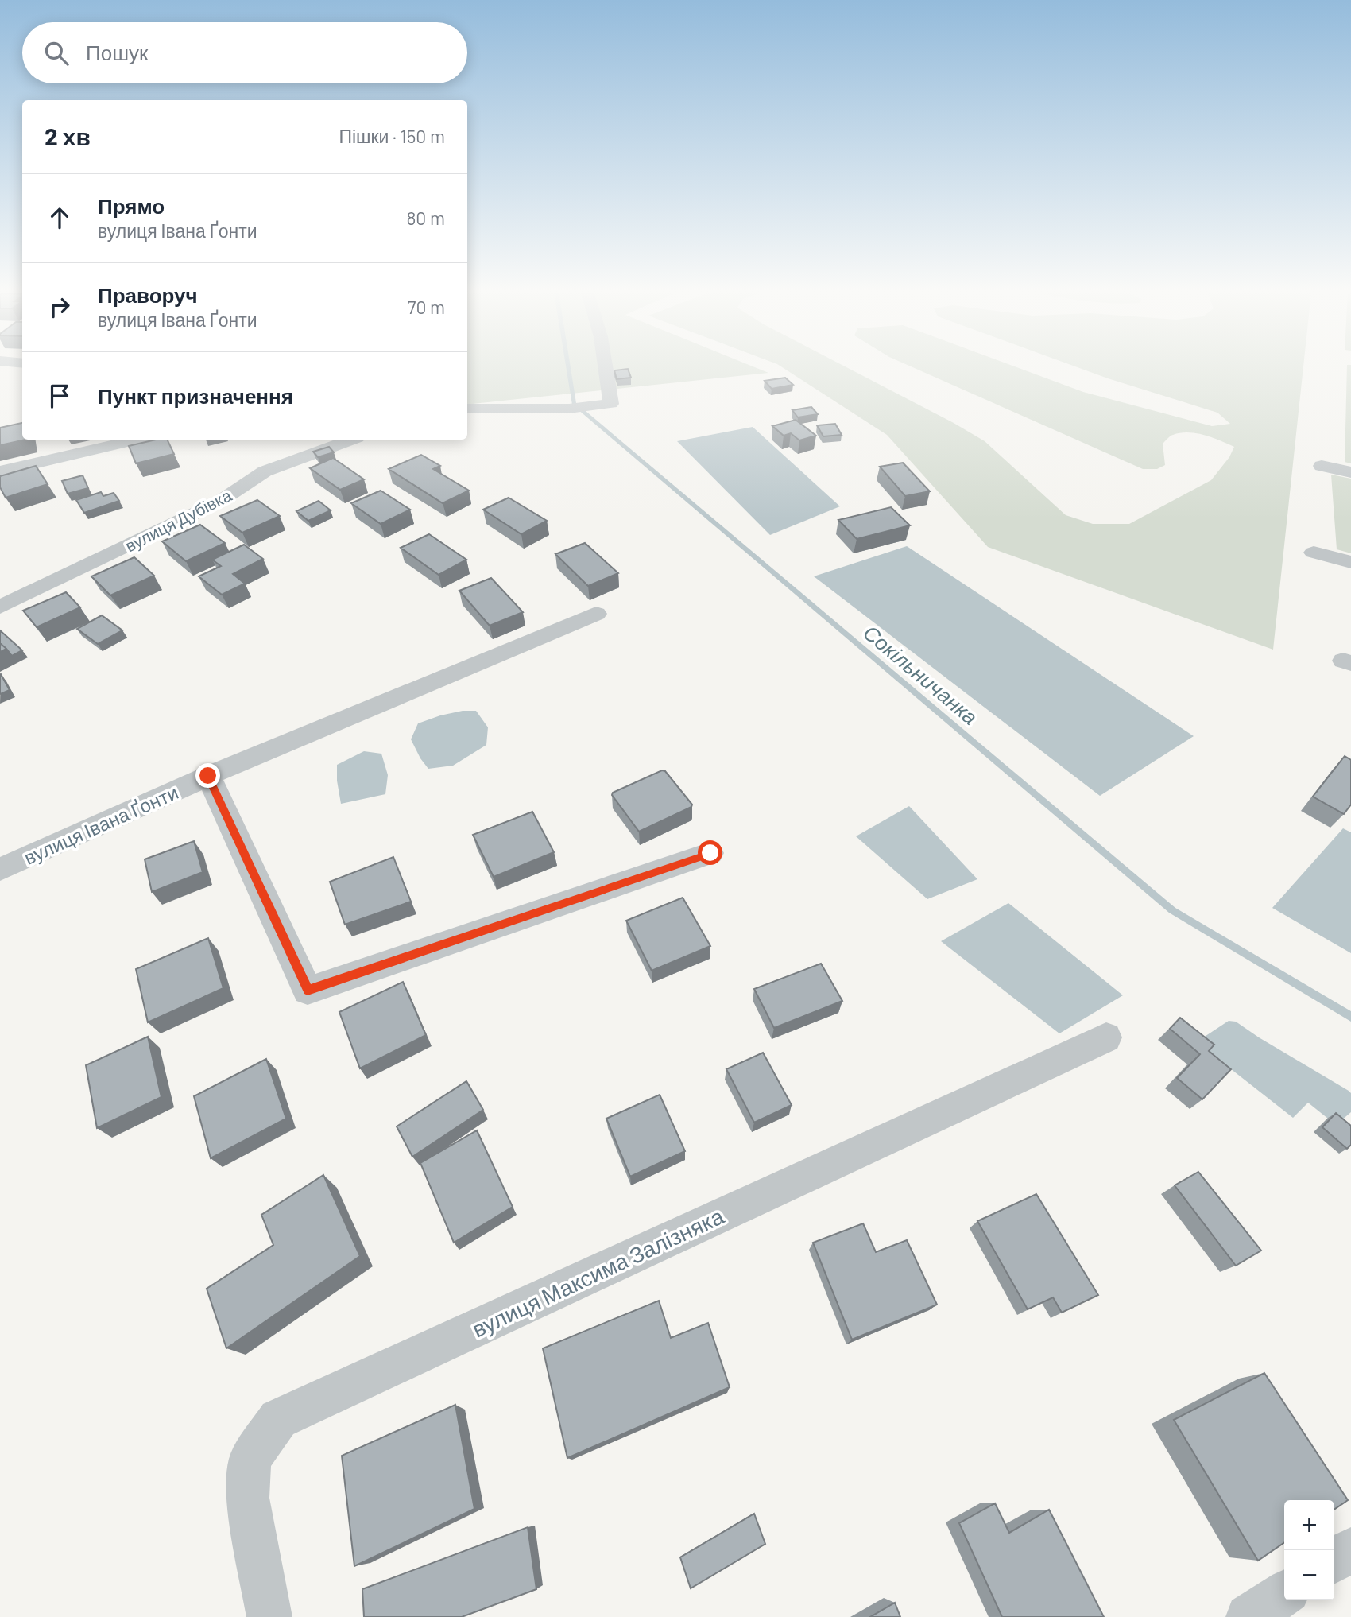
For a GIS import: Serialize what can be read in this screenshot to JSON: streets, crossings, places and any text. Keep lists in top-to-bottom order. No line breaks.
{"streets":{"street":["вулиця Дубівка","вулиця Івана Ґонти","вулиця Максима Залізняка"]},"water":["Сокільничанка"],"page":{"search":"Пошук","heading":["2 хв","Пішки · 150 m"],"list":[["Прямо","вулиця Івана Ґонти","80 m"],["Праворуч","вулиця Івана Ґонти","70 m"],"Пункт призначення"],"map_buttons":["+","−"]}}
